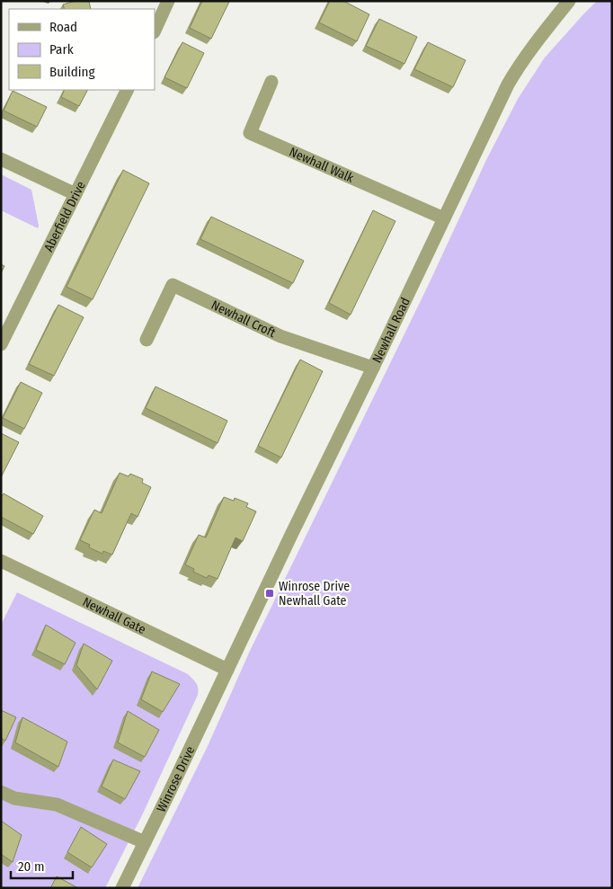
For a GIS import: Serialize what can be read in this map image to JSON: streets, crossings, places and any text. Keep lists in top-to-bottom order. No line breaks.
{"streets":{"street":["Newhall Walk","Aberfield Drive","Newhall Croft","Newhall Road","Newhall Gate","Winrose Drive"]},"crossings":[["Newhall Walk","Newhall Road"],["Newhall Croft","Newhall Road"],["Newhall Road","Newhall Gate"],["Newhall Road","Winrose Drive"],["Newhall Gate","Winrose Drive"]],"places":{"transit":["Winrose Drive Newhall Gate"]},"legend":["Road","Park","Building"],"scale_bar":"20 m"}
